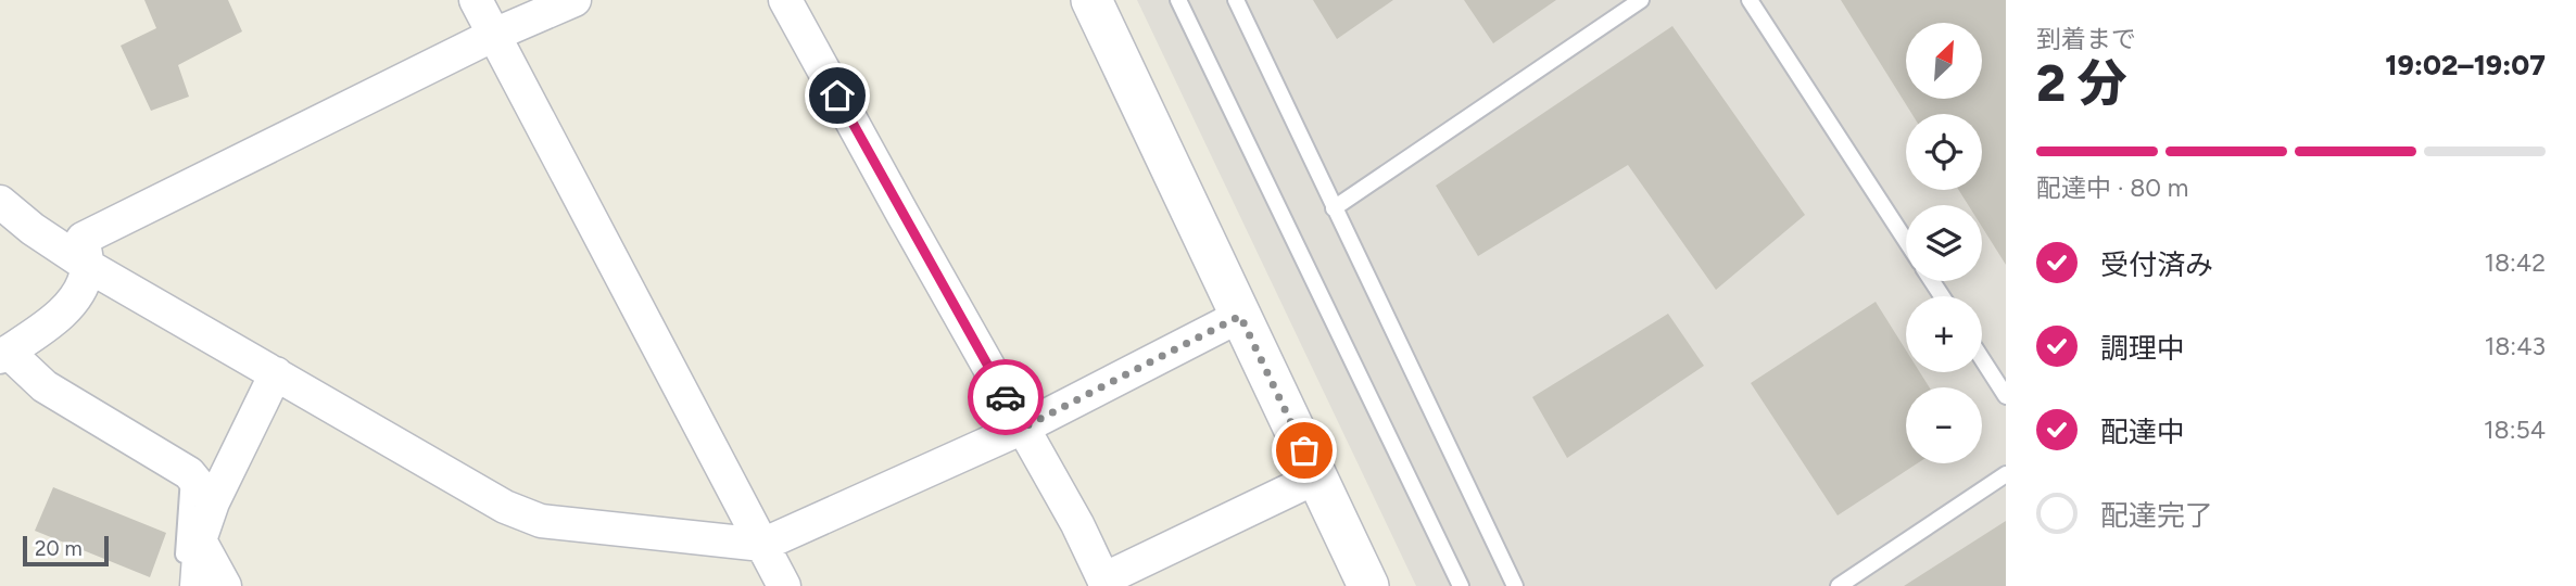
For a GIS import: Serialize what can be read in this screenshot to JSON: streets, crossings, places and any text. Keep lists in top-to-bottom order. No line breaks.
{"scale_bar":"20 m","north":"top right","page":{"heading":["2 分","到着まで","19:02–19:07"],"map_buttons":["+","−"],"bar":"配達中 · 80 m","list":[["受付済み","18:42"],["調理中","18:43"],["配達中","18:54"],"配達完了"],"scale":"20 m"}}
